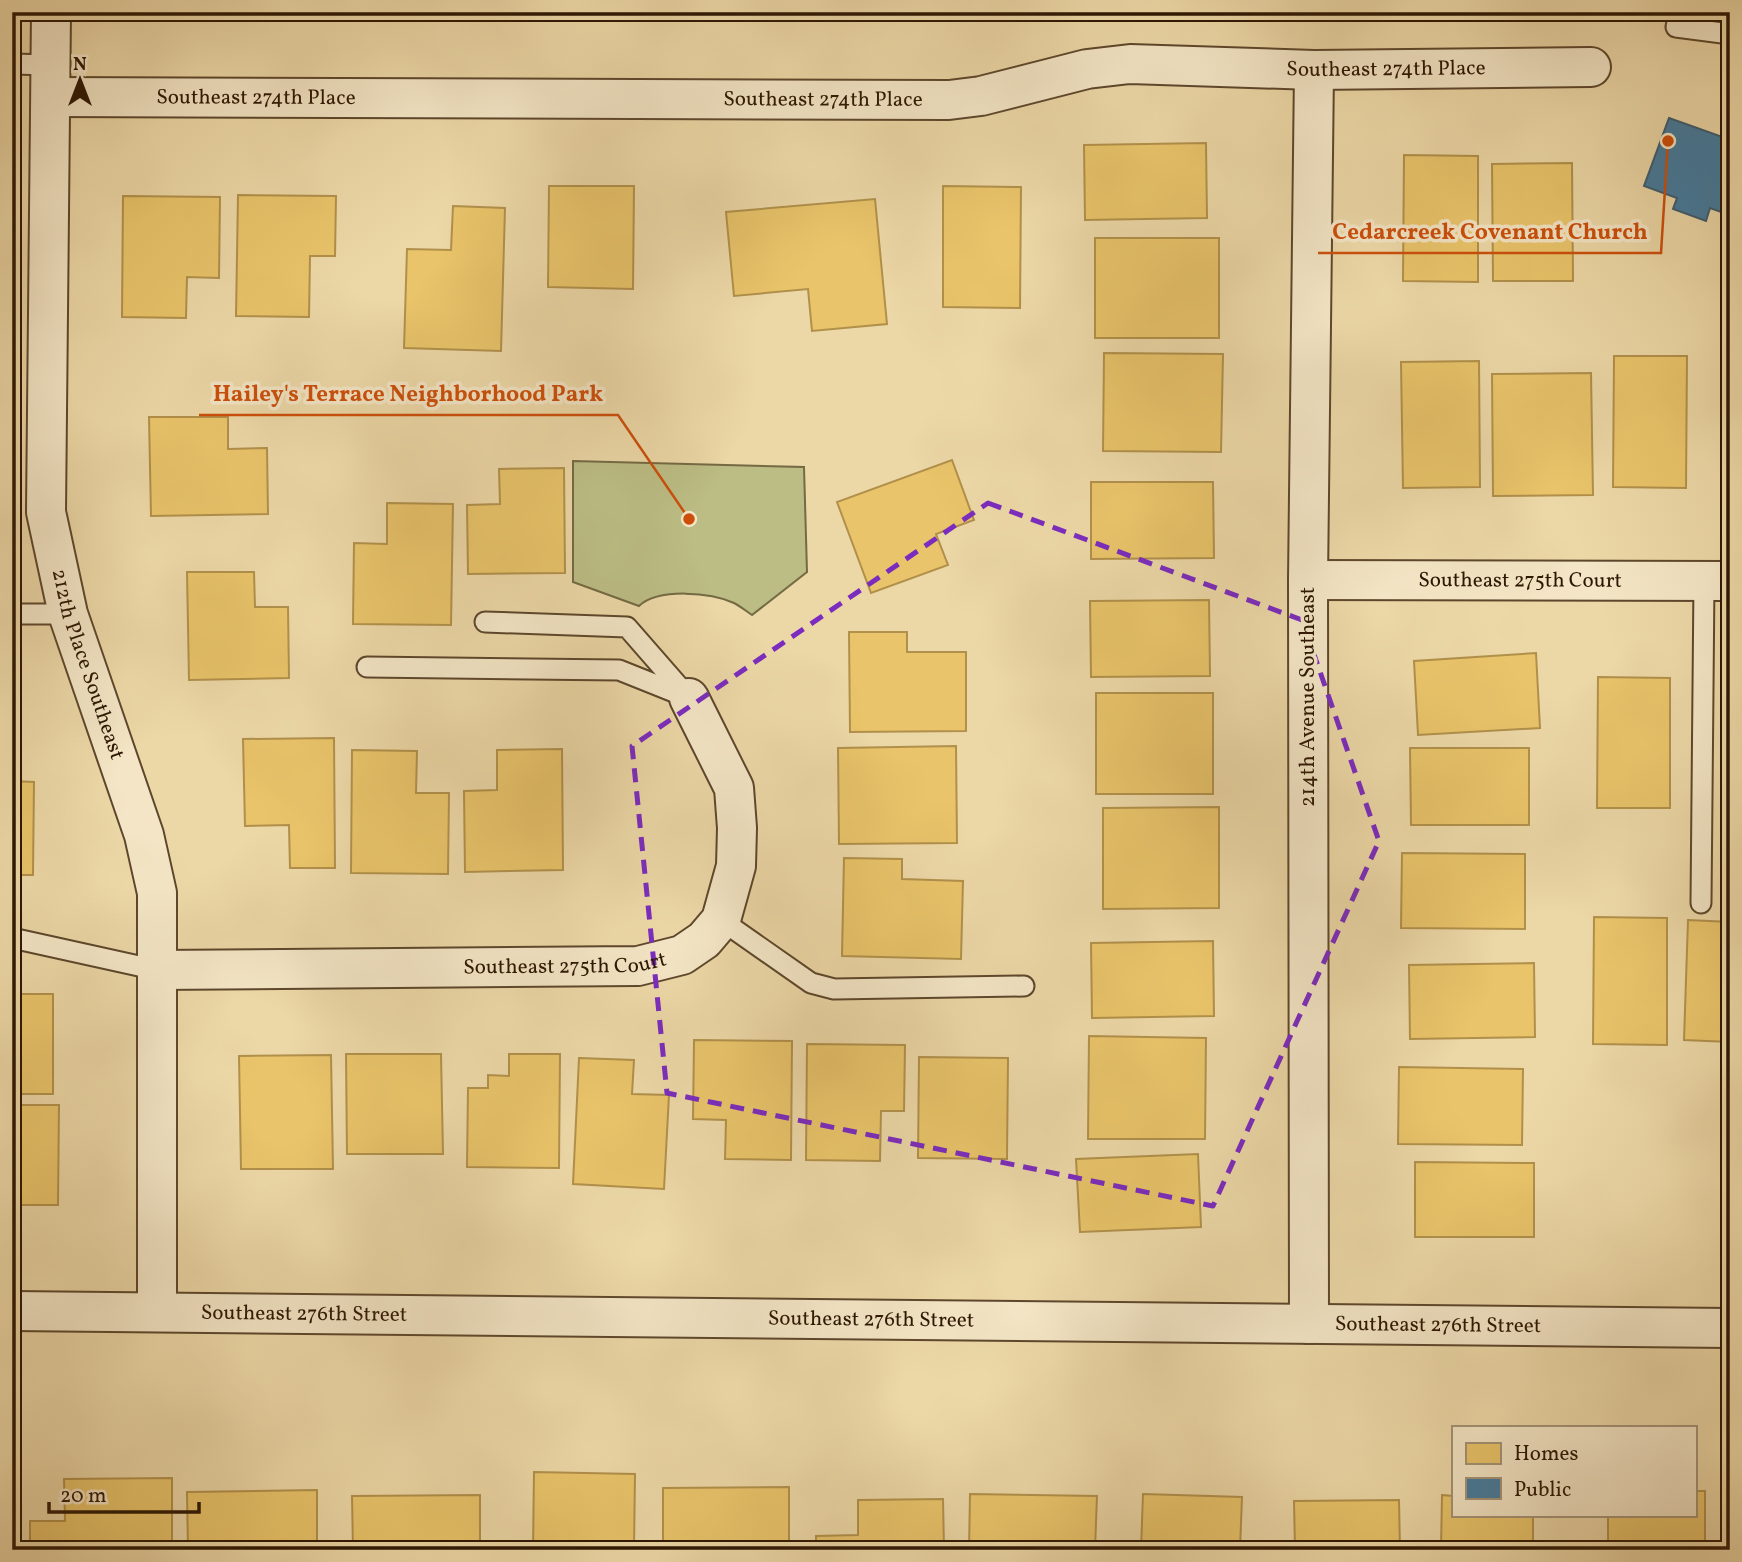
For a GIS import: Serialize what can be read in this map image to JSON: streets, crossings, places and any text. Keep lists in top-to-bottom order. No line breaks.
{"streets":{"street":["Southeast 274th Place","Southeast 275th Court","212th Place Southeast","214th Avenue Southeast","Southeast 276th Street"]},"crossings":[["Southeast 274th Place","212th Place Southeast"],["Southeast 274th Place","214th Avenue Southeast"],["Southeast 275th Court","212th Place Southeast"],["Southeast 275th Court","214th Avenue Southeast"],["212th Place Southeast","Southeast 276th Street"],["214th Avenue Southeast","Southeast 276th Street"]],"places":["Cedarcreek Covenant Church","Hailey's Terrace Neighborhood Park"],"legend":["Homes","Public"],"scale_bar":"20 m","north":"top"}
